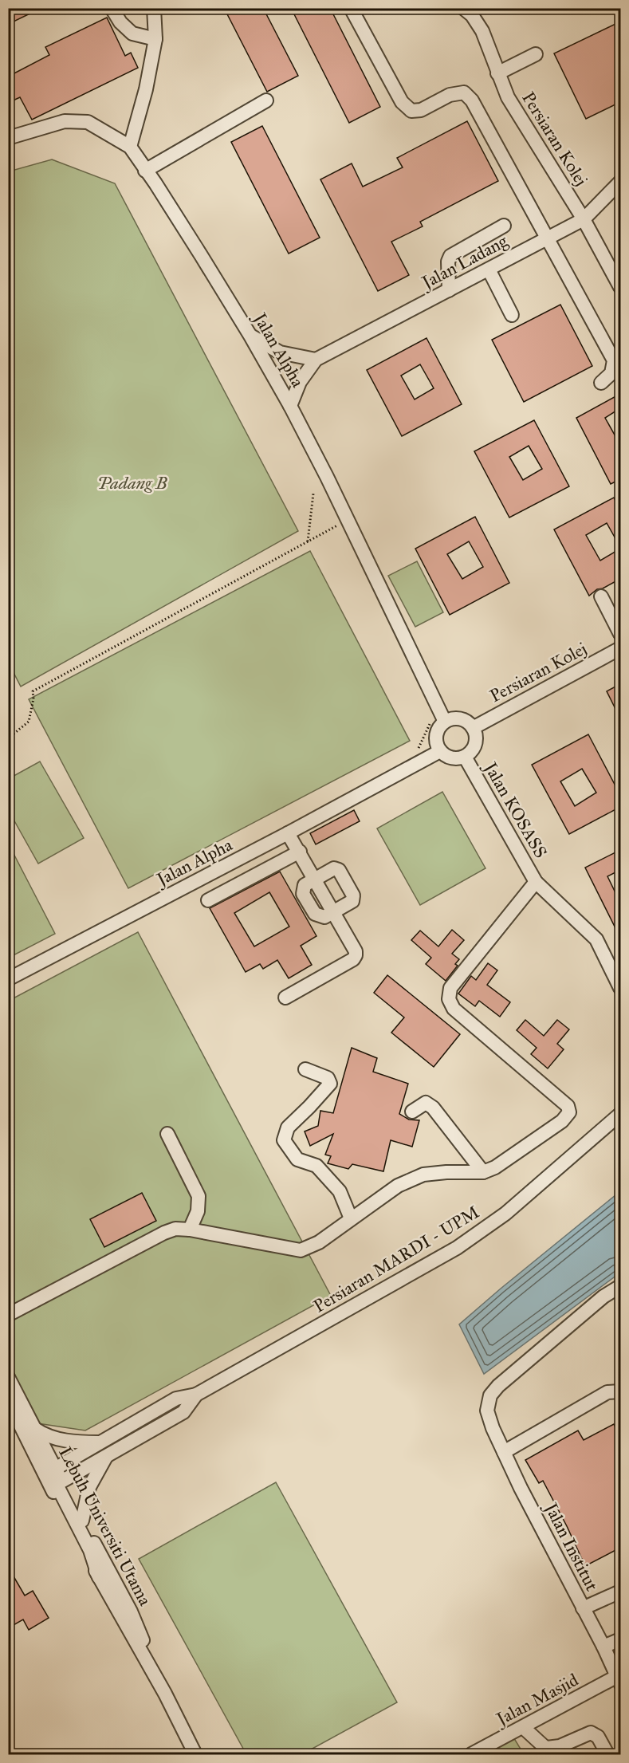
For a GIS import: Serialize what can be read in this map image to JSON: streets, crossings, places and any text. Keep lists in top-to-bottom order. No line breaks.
{"streets":{"street":["Persiaran Kolej","Jalan Ladang","Jalan Alpha","Jalan KOSASS","Persiaran MARDI - UPM","Lebuh Universiti Utama","Jalan Institut","Jalan Masjid"]},"crossings":[["Persiaran Kolej","Jalan Ladang"],["Persiaran Kolej","Jalan Alpha"],["Persiaran Kolej","Jalan KOSASS"],["Jalan Ladang","Jalan Alpha"],["Jalan Alpha","Jalan KOSASS"],["Jalan Institut","Jalan Masjid"]],"parks":["Padang B"]}
